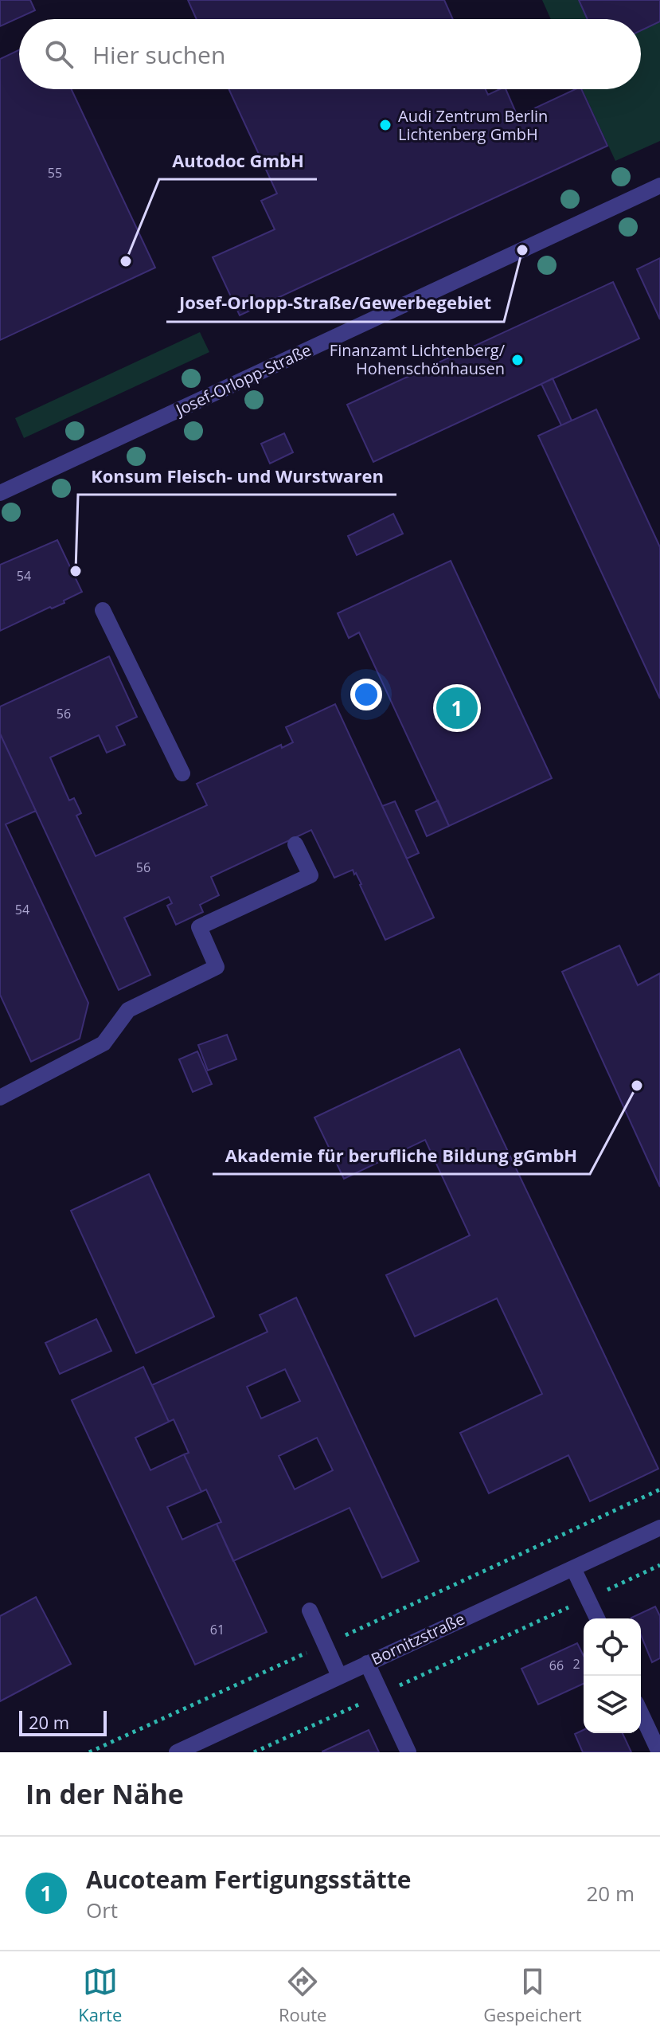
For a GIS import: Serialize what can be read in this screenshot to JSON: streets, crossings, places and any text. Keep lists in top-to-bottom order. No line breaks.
{"streets":{"street":["Josef-Orlopp-Straße","Bornitzstraße"]},"places":["Audi Zentrum Berlin Lichtenberg GmbH","Josef-Orlopp-Straße/Gewerbegebiet","Autodoc GmbH","Finanzamt Lichtenberg/ Hohenschönhausen","Konsum Fleisch- und Wurstwaren","Akademie für berufliche Bildung gGmbH"],"house_numbers":["55","54","56","56","54","61","2","66"],"scale_bar":"20 m","page":{"search":"Hier suchen","pins":"1","scale":"20 m","heading":"In der Nähe","list":[{"mark":"1","name":"Aucoteam Fertigungsstätte","note":"Ort","value":"20 m"}],"nav":["Karte","Route","Gespeichert"]}}
